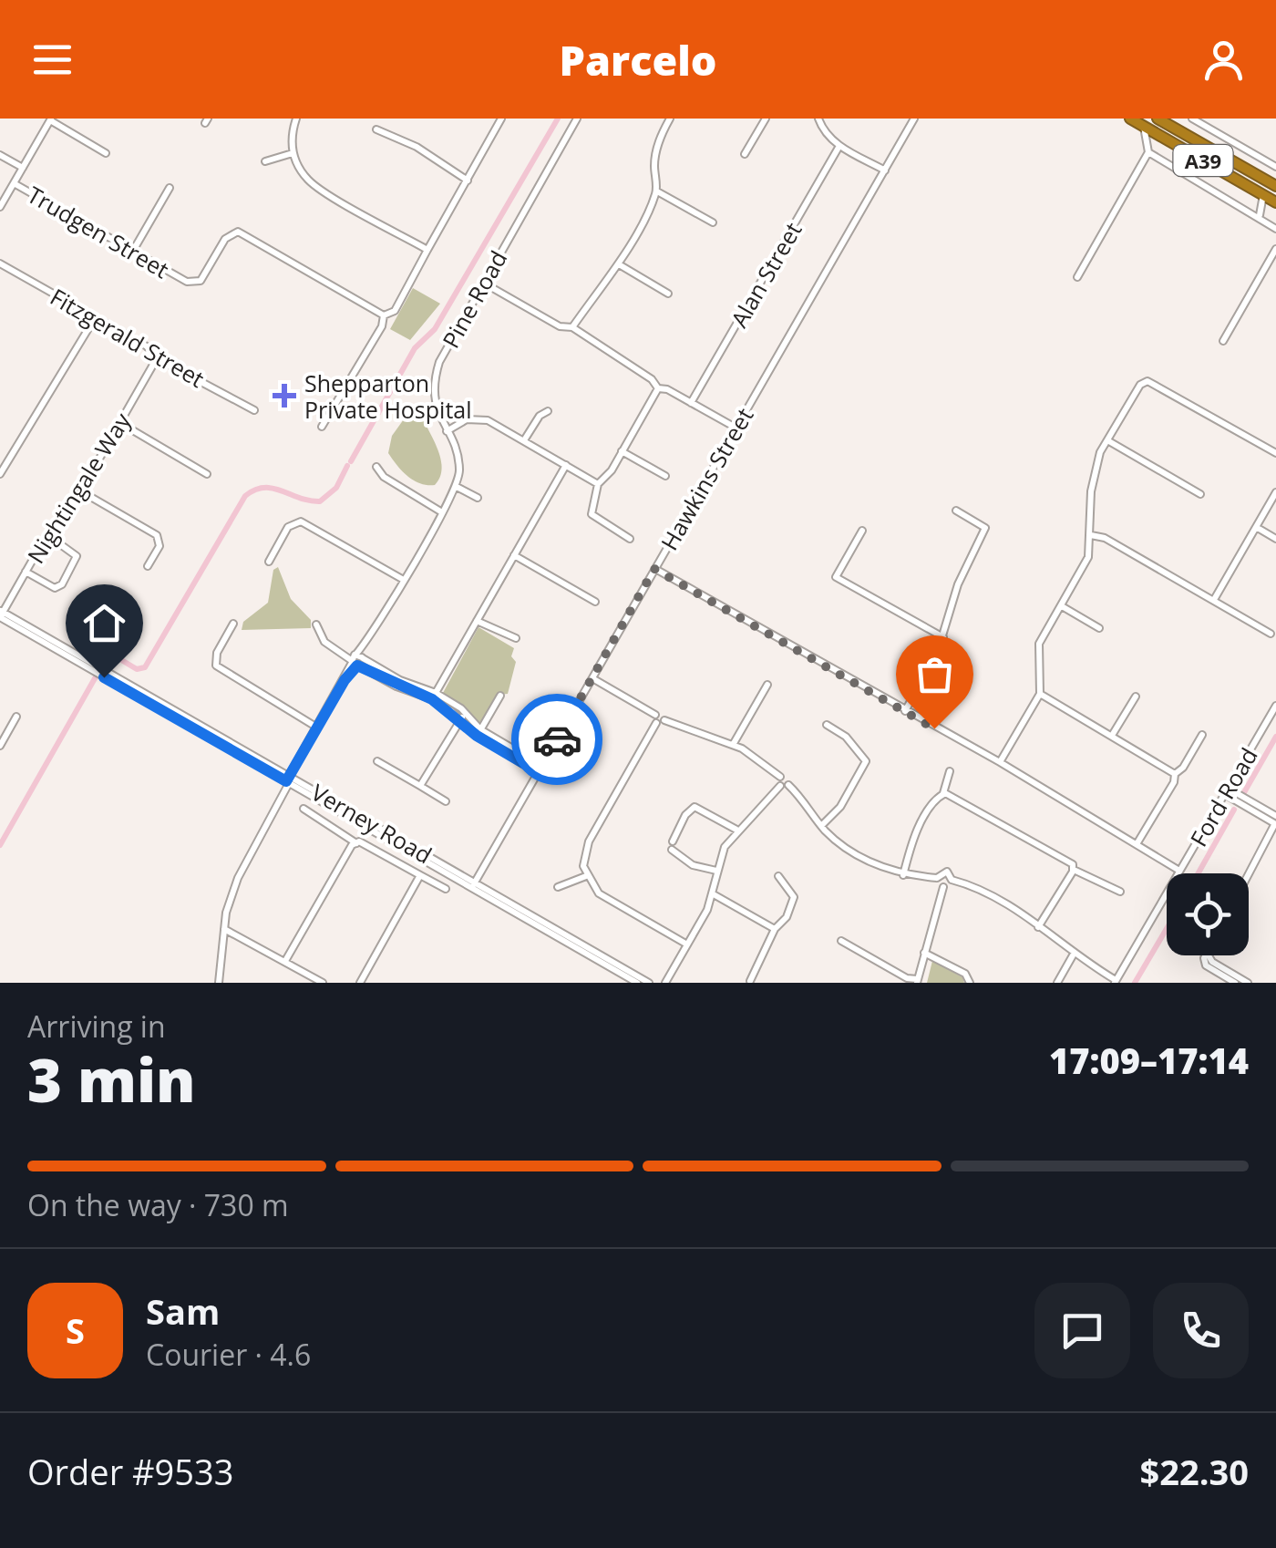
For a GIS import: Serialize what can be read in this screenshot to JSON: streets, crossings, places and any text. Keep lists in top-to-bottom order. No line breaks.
{"streets":{"highway":["A39"],"street":["Trudgen Street","Alan Street","Pine Road","Fitzgerald Street","Hawkins Street","Nightingale Way","Ford Road","Verney Road"]},"crossings":[["Fitzgerald Street","Nightingale Way"],["Hawkins Street","Verney Road"],["Nightingale Way","Verney Road"]],"places":{"health":["Shepparton Private Hospital"]},"page":{"header":"Parcelo","heading":["3 min","Arriving in","17:09–17:14"],"panel":["Sam","Courier · 4.6","Order #9533","$22.30"],"bar":"On the way · 730 m","round":"S"}}
